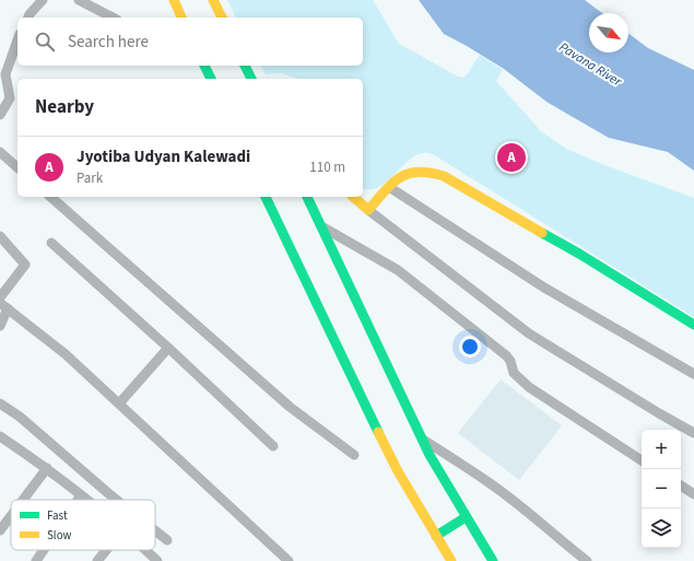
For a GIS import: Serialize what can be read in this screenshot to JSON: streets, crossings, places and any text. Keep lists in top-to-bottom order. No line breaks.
{"water":["Pavana River"],"legend":["Fast","Slow"],"north":"bottom right","page":{"search":"Search here","heading":"Nearby","list":[{"mark":"A","name":"Jyotiba Udyan Kalewadi","note":"Park","value":"110 m"}],"pins":"A","map_buttons":["+","−"]}}
